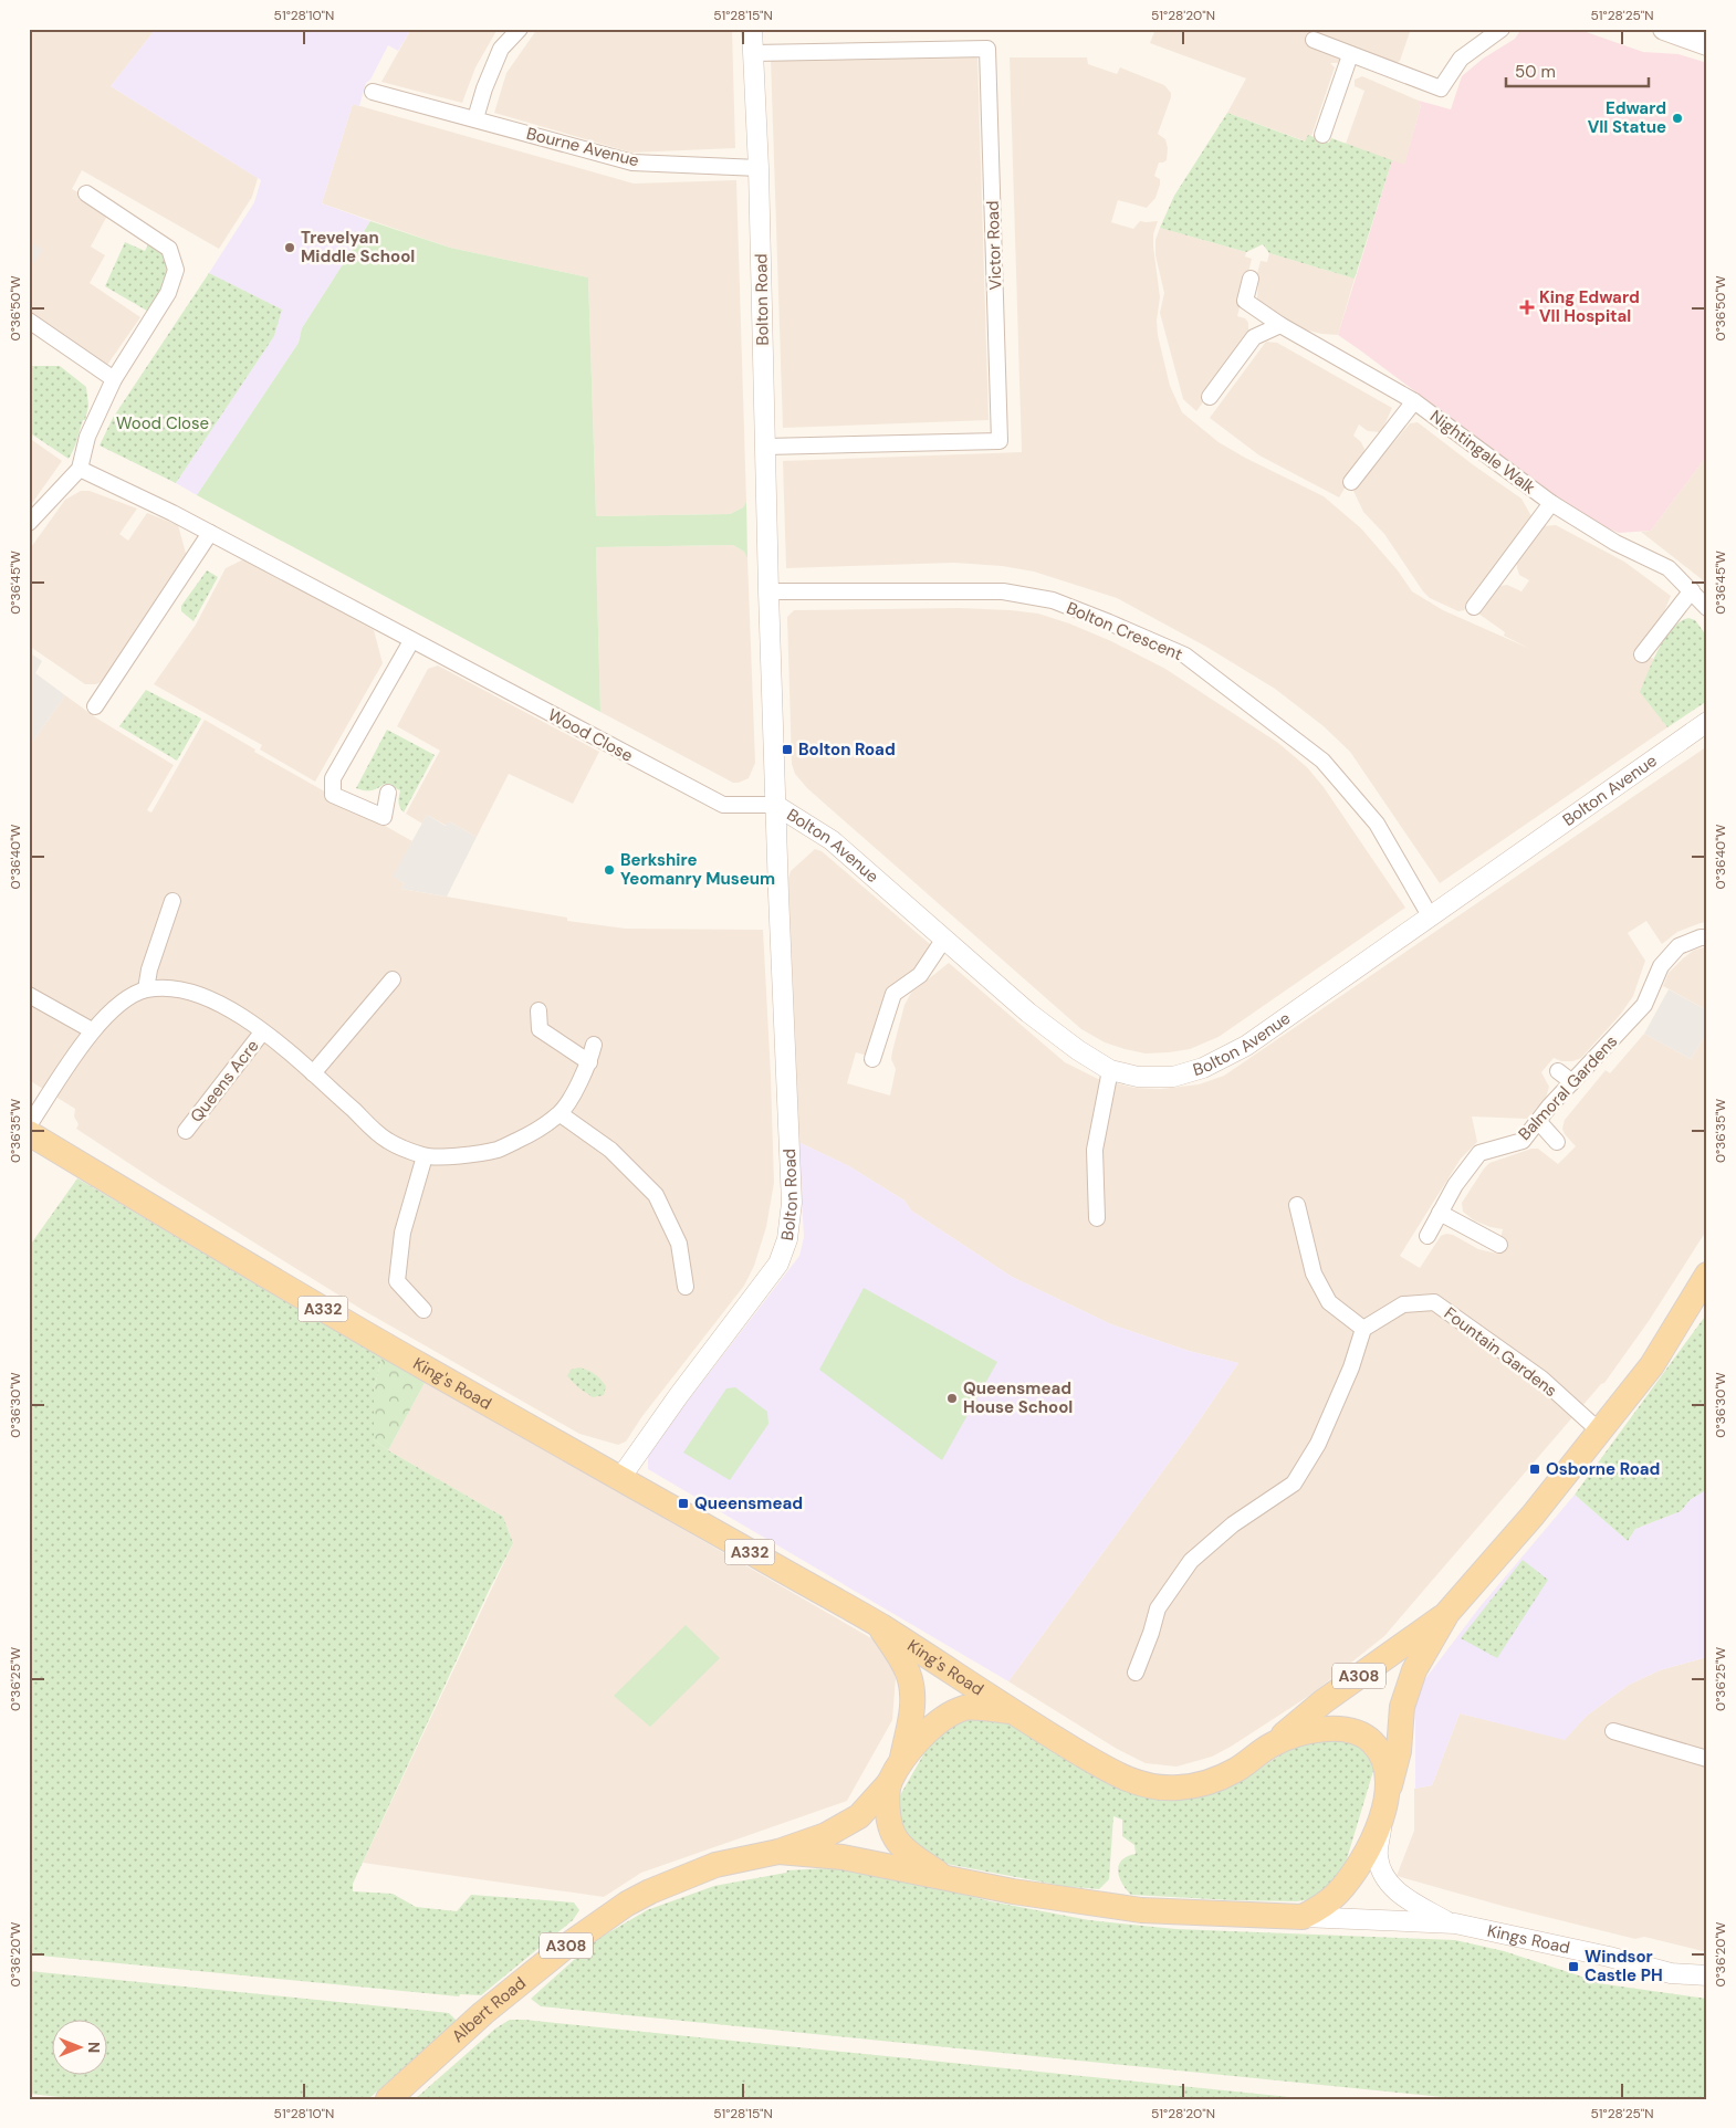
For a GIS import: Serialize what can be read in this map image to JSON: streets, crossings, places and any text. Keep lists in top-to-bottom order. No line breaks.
{"streets":{"main road":["A332","King's Road","A308","Albert Road"],"street":["Bourne Avenue","Victor Road","Bolton Road","Nightingale Walk","Bolton Crescent","Wood Close","Bolton Avenue","Queens Acre","Balmoral Gardens","Fountain Gardens","Kings Road"]},"crossings":[["Bourne Avenue","Bolton Road"],["Victor Road","Bolton Road"],["Bolton Road","Bolton Crescent"],["Bolton Road","Wood Close"],["Bolton Road","Bolton Avenue"],["Bolton Road","King's Road"],["Bolton Crescent","Bolton Avenue"],["Wood Close","Bolton Avenue"],["Fountain Gardens","A308"],["King's Road","A308"],["Kings Road","Albert Road"]],"parks":["Wood Close"],"places":{"other":["Edward VII Statue","Trevelyan Middle School","Berkshire Yeomanry Museum","Queensmead House School"],"health":["King Edward VII Hospital"],"transit":["Bolton Road","Osborne Road","Queensmead","Windsor Castle PH"]},"scale_bar":"50 m","north":"right","coordinates":["51°28'10\"N","51°28'15\"N","51°28'20\"N","51°28'25\"N","0°36'50\"W","0°36'45\"W","0°36'40\"W","0°36'35\"W","0°36'30\"W","0°36'25\"W","0°36'20\"W"]}
